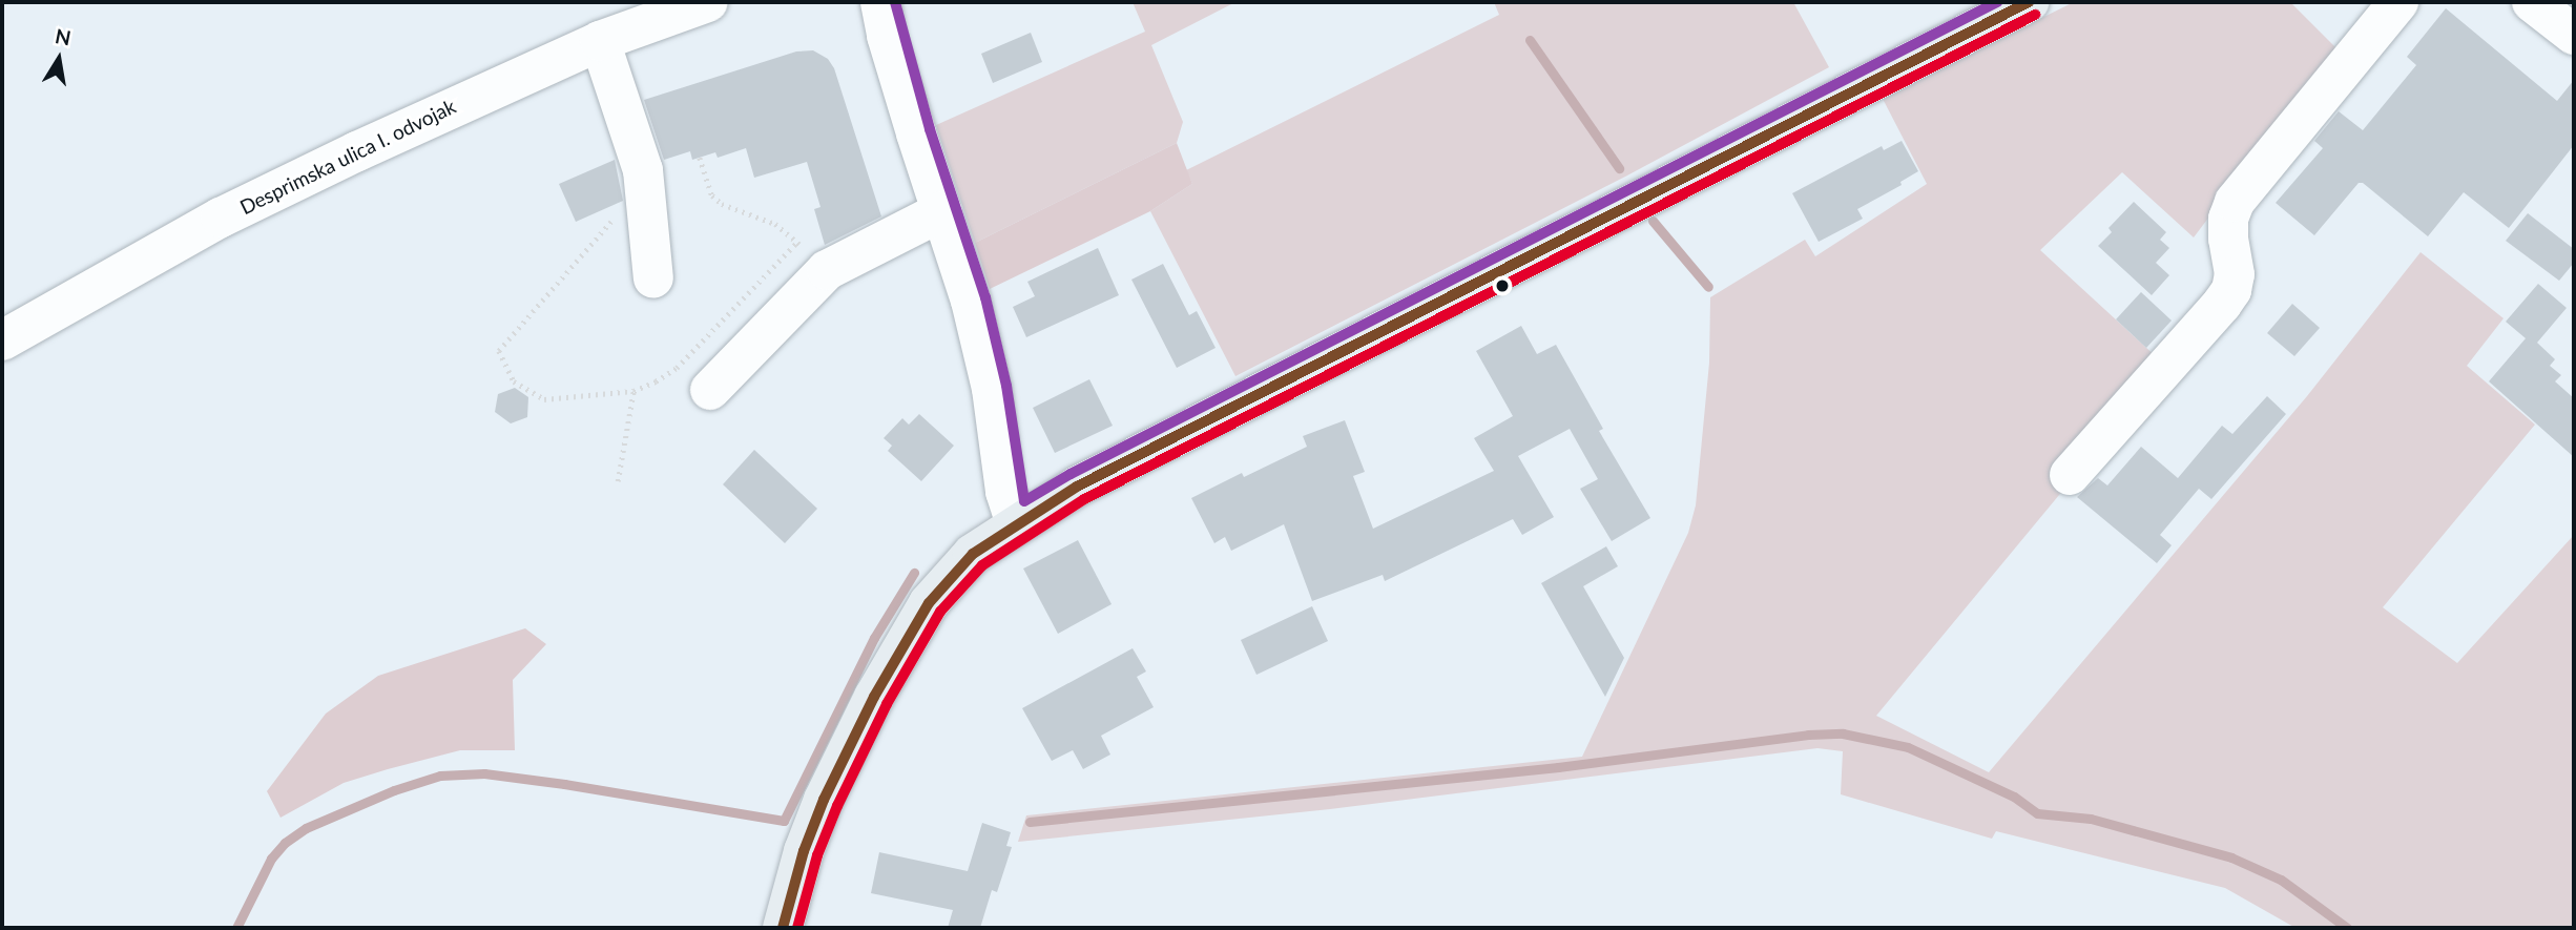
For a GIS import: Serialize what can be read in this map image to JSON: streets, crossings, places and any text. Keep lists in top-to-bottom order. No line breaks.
{"streets":{"street":["Desprimska ulica I. odvojak"]},"north":"top"}
